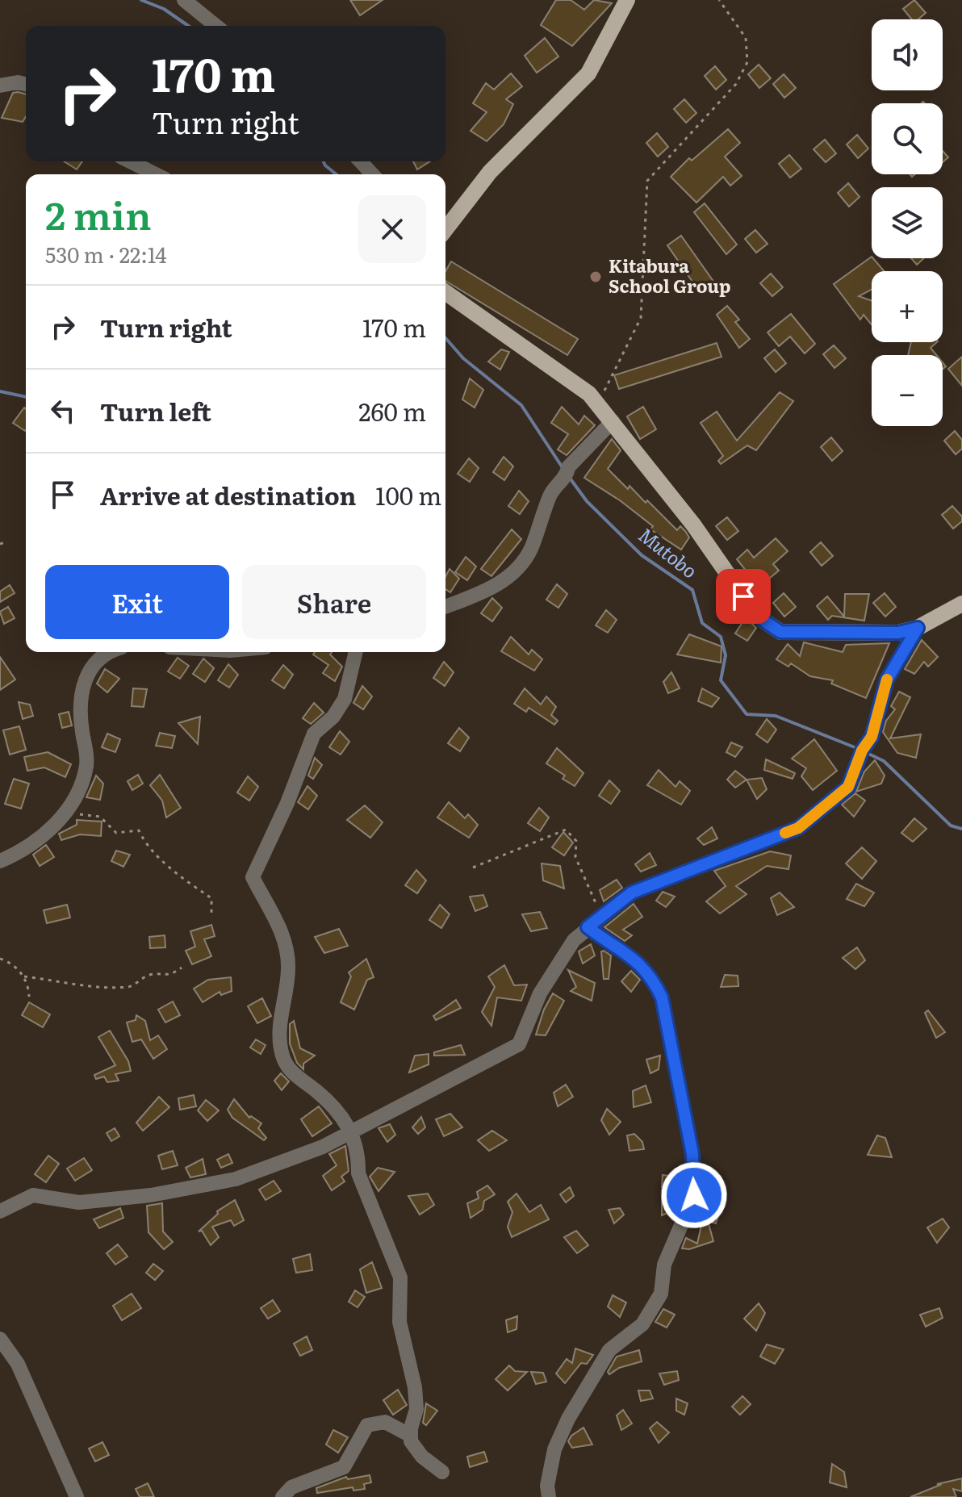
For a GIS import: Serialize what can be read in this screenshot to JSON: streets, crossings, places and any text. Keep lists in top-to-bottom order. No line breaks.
{"water":["Mutobo"],"places":["Kitabura School Group"],"page":{"map_buttons":["+","−"],"turn":["170 m","Turn right"],"heading":["2 min","530 m · 22:14"],"list":[{"name":"Turn right","value":"170 m"},{"name":"Turn left","value":"260 m"},{"name":"Arrive at destination","value":"100 m"}],"buttons":["Exit","Share"]}}
